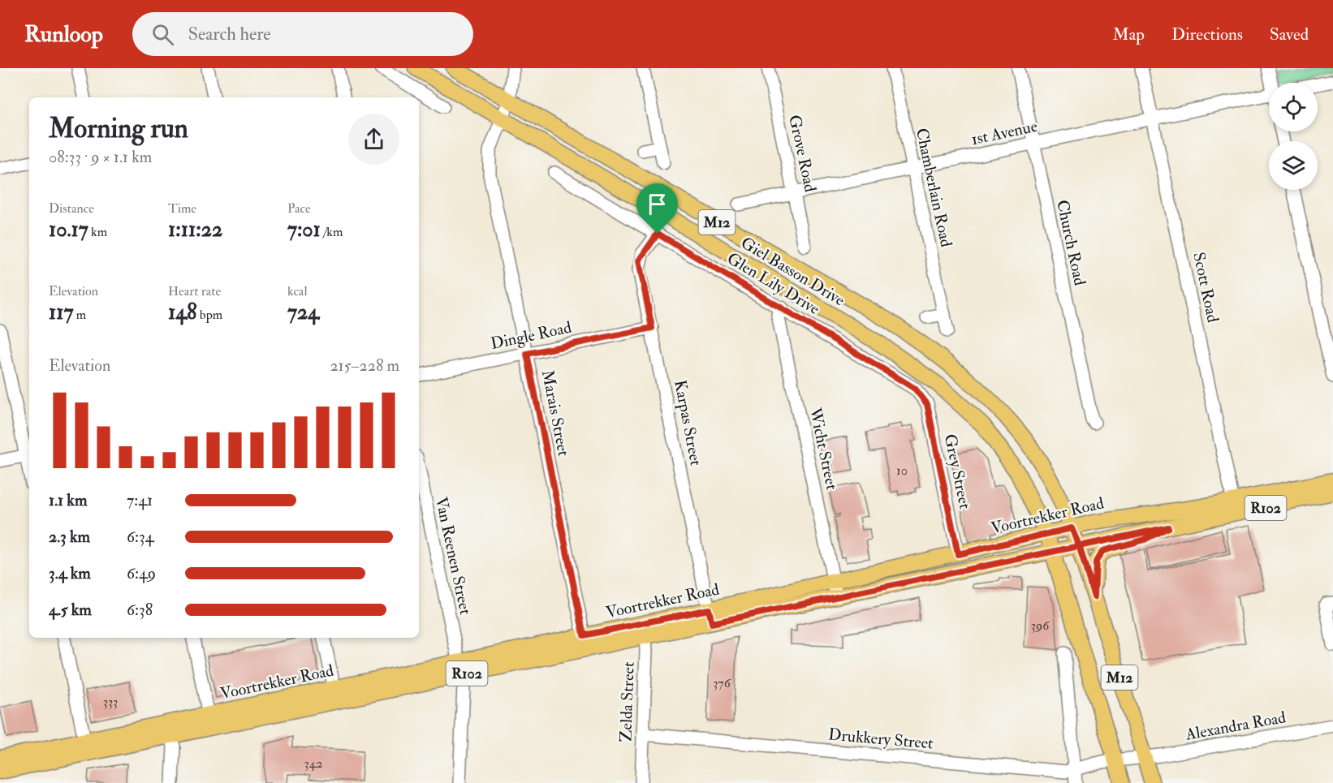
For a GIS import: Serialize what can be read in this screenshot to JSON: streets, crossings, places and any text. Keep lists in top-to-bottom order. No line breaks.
{"streets":{"main road":["M12","Giel Basson Drive","R102","Voortrekker Road"],"street":["1st Avenue","Grove Road","Chamberlain Road","Church Road","Glen Lily Drive","Scott Road","Dingle Road","Marais Street","Karpas Street","Wicht Street","Grey Street","Van Reenen Street","Zelda Street","Alexandra Road","Drukkery Street"]},"crossings":[["1st Avenue","Grove Road"],["1st Avenue","Chamberlain Road"],["1st Avenue","Church Road"],["1st Avenue","Scott Road"],["M12","Giel Basson Drive"],["M12","Voortrekker Road"],["M12","Alexandra Road"],["M12","Drukkery Street"],["Giel Basson Drive","Marais Street"],["Giel Basson Drive","Voortrekker Road"],["Glen Lily Drive","Karpas Street"],["Glen Lily Drive","Wicht Street"],["Glen Lily Drive","Grey Street"],["Scott Road","Voortrekker Road"],["Dingle Road","Marais Street"],["Dingle Road","Karpas Street"],["Marais Street","Voortrekker Road"],["Karpas Street","Voortrekker Road"],["Wicht Street","Voortrekker Road"],["Grey Street","Voortrekker Road"],["Voortrekker Road","Van Reenen Street"],["Voortrekker Road","Zelda Street"],["Zelda Street","Drukkery Street"],["Alexandra Road","Drukkery Street"]],"house_numbers":["10","396","376","333","342"],"page":{"header":"Runloop","search":"Search here","nav":["Map","Directions","Saved"],"heading":["Morning run","08:33 · 9 × 1.1 km"],"stats":[["Distance","10.17 km"],["Time","1:11:22"],["Pace","7:01 /km"],["Elevation","117 m"],["Heart rate","148 bpm"],["kcal","724"]],"chart":["Elevation","215–228 m"],"list":[{"name":"1.1 km","note":"7:41"},{"name":"2.3 km","note":"6:34"},{"name":"3.4 km","note":"6:49"},{"name":"4.5 km","note":"6:38"}]}}
